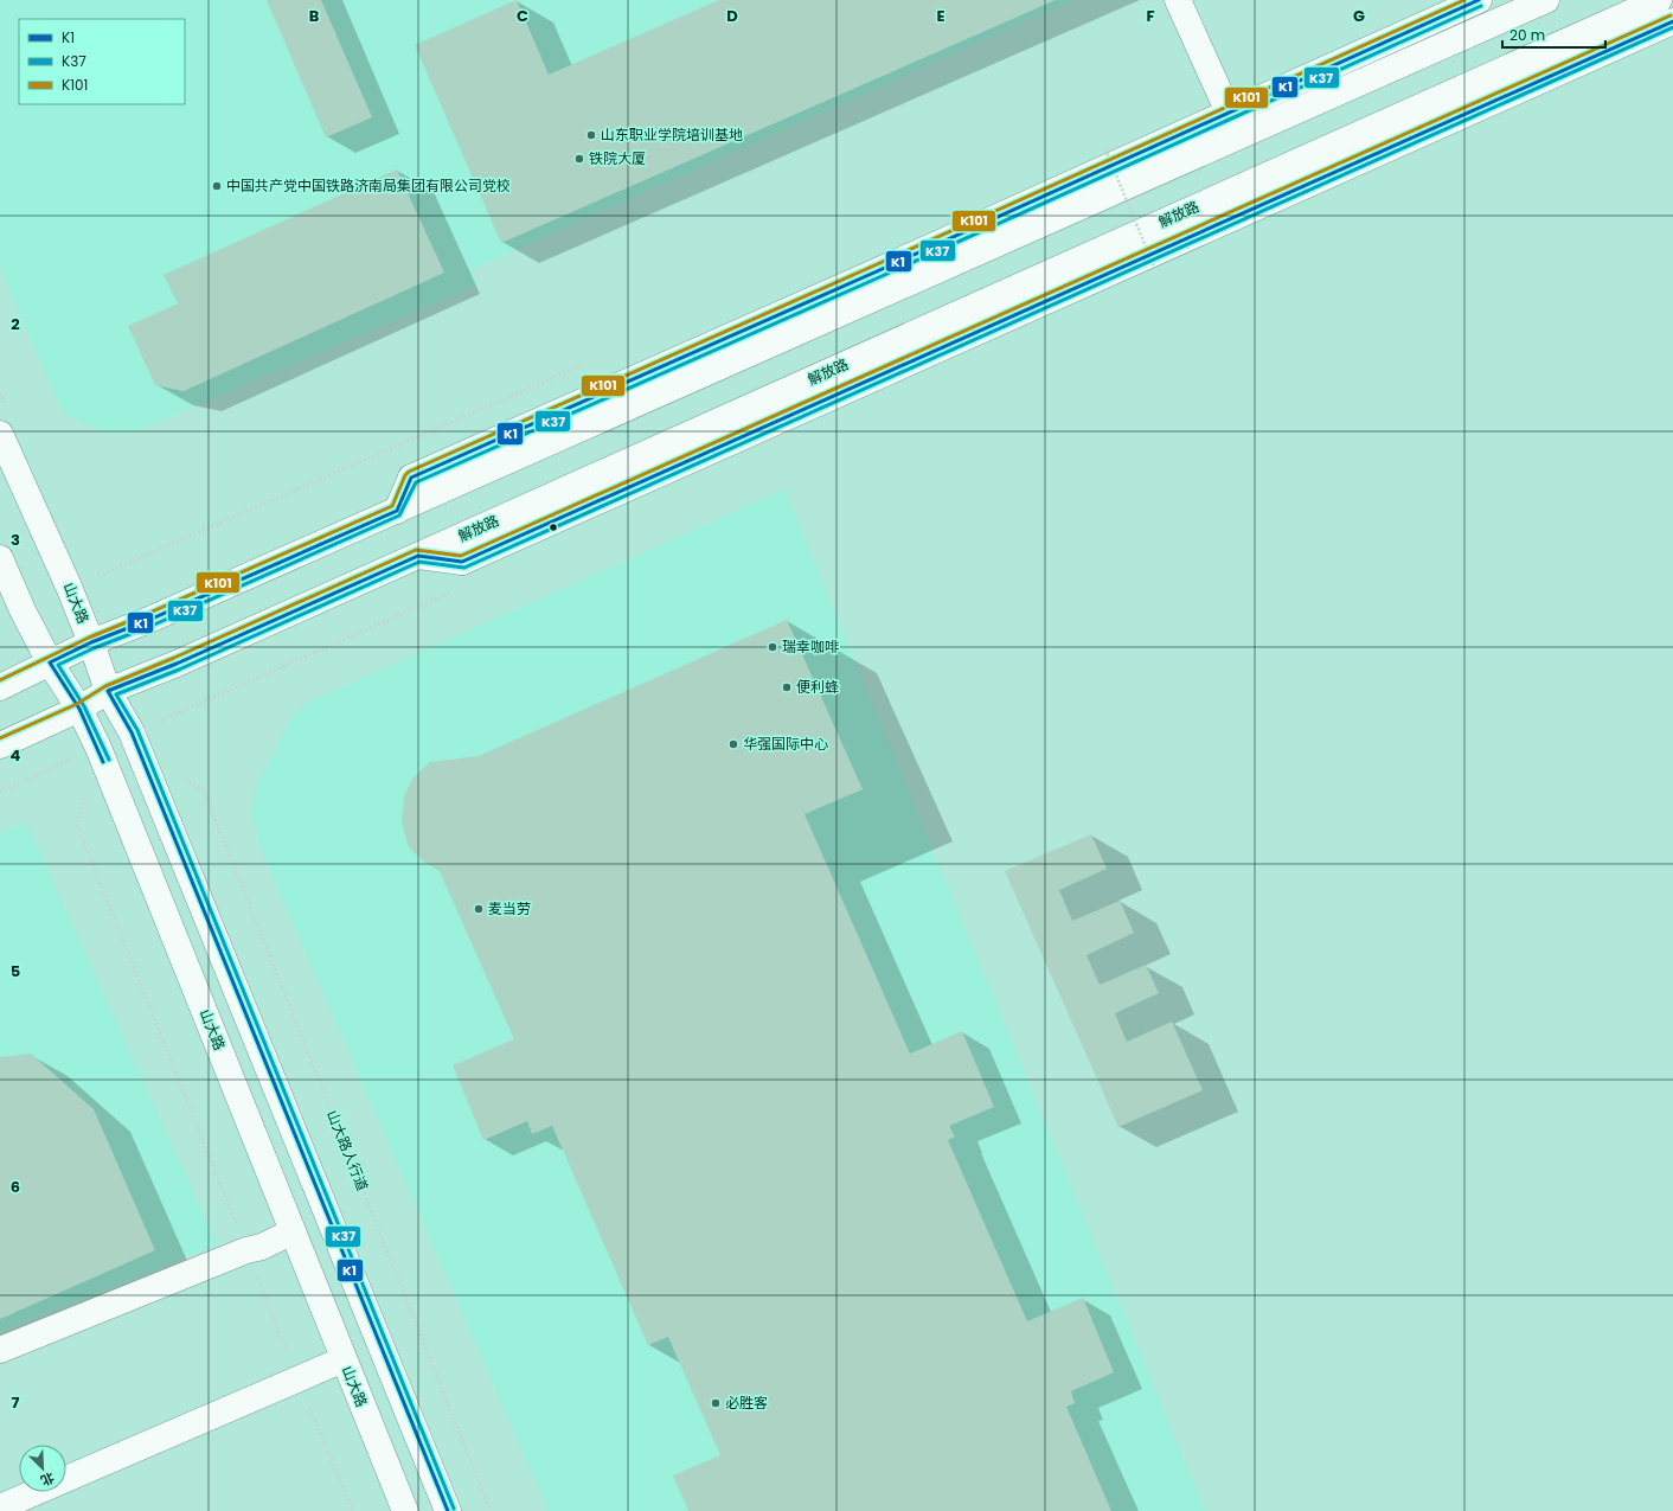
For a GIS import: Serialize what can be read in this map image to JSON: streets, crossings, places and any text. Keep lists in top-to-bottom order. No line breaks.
{"streets":{"main road":["解放路","山大路"],"path":["山大路人行道"]},"crossings":[["解放路","山大路"]],"places":["山东职业学院培训基地","铁院大厦","中国共产党中国铁路济南局集团有限公司党校","瑞幸咖啡","便利蜂","华强国际中心","麦当劳","必胜客"],"lines":["transit line K1","transit line K101","transit line K37"],"legend":["K1","K37","K101"],"scale_bar":"20 m","north":"bottom right","grid":{"columns":["B","C","D","E","F","G"],"rows":["2","3","4","5","6","7"]}}
